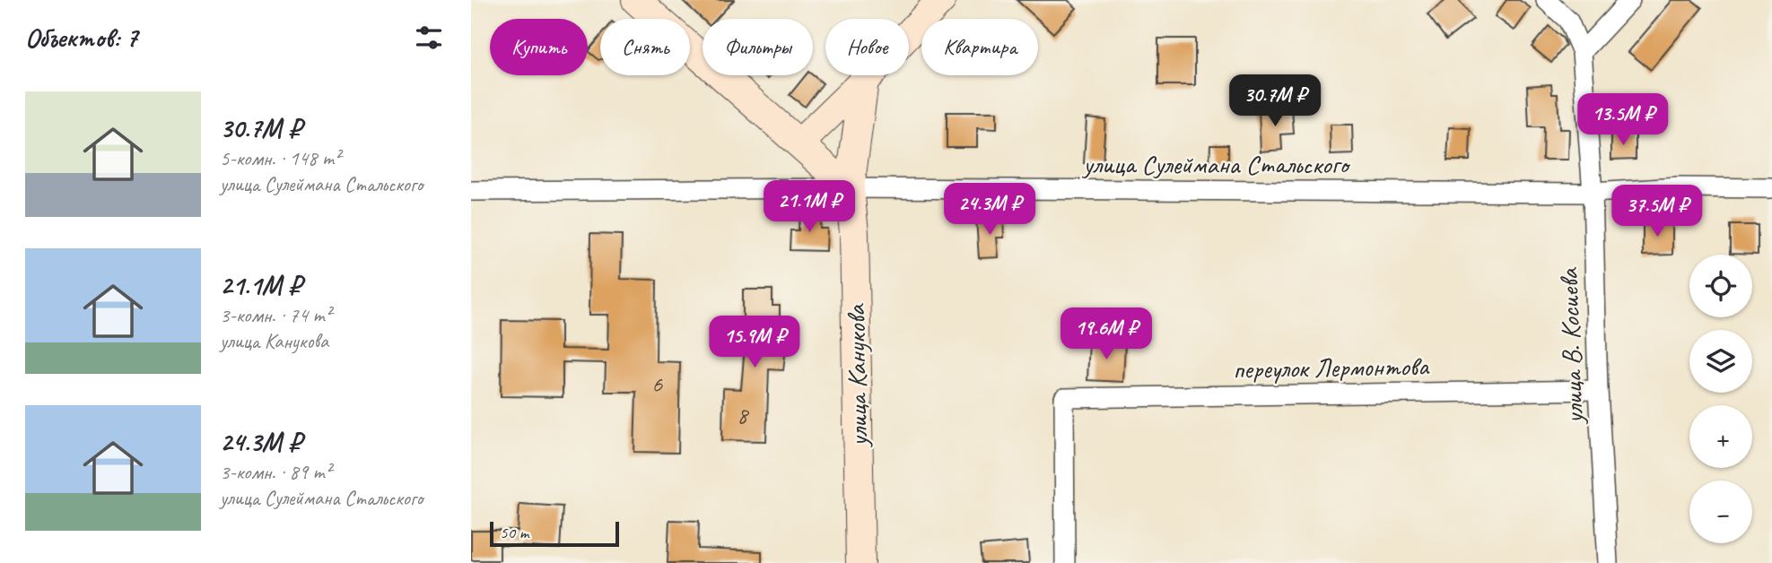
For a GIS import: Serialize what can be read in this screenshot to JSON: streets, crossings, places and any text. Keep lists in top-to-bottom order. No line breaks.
{"streets":{"street":["улица Сулеймана Стальского","улица В. Косиева","переулок Лермонтова","улица Канукова"]},"crossings":[["улица Сулеймана Стальского","улица В. Косиева"],["улица Сулеймана Стальского","улица Канукова"],["улица В. Косиева","переулок Лермонтова"]],"house_numbers":["6","8"],"scale_bar":"50 m","page":{"heading":"Объектов: 7","chip":["Купить","Снять","Фильтры","Новое","Квартира"],"price":["30.7M ₽","13.5M ₽","21.1M ₽","24.3M ₽","37.5M ₽","19.6M ₽","15.9M ₽"],"list":[{"name":"30.7M ₽","note":"5-комн. · 148 m² · улица Сулеймана Стальского"},{"name":"21.1M ₽","note":"3-комн. · 74 m² · улица Канукова"},{"name":"24.3M ₽","note":"3-комн. · 89 m² · улица Сулеймана Стальского"}],"map_buttons":["+","−"],"scale":"50 m"}}
